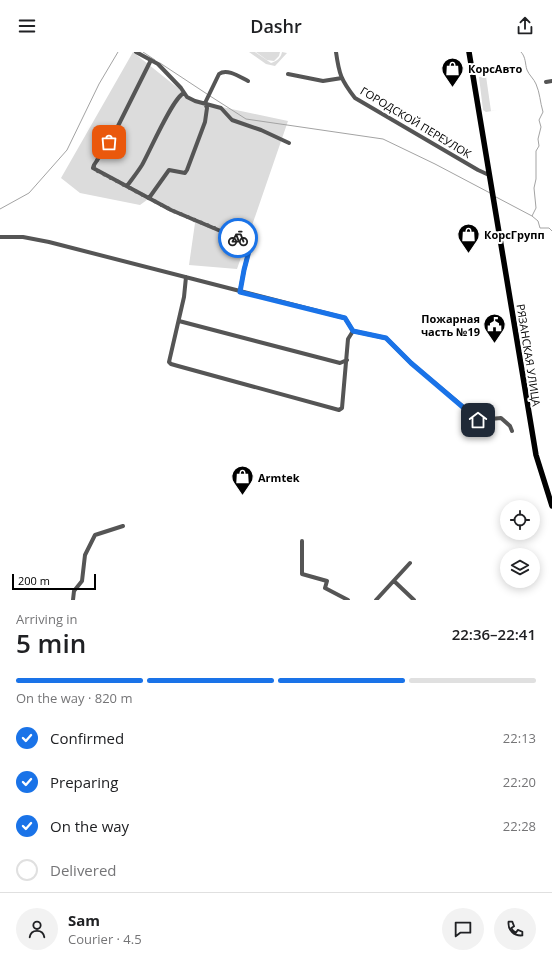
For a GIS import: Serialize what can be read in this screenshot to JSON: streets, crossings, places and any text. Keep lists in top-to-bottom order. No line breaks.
{"streets":{"main road":["РЯЗАНСКАЯ УЛИЦА"],"street":["ГОРОДСКОЙ ПЕРЕУЛОК"]},"crossings":[["ГОРОДСКОЙ ПЕРЕУЛОК","РЯЗАНСКАЯ УЛИЦА"]],"places":{"shop":["КорсАвто","КорсГрупп","Armtek"],"public building":["Пожарная часть №19"]},"scale_bar":"200 m","page":{"header":"Dashr","scale":"200 m","heading":["5 min","Arriving in","22:36–22:41"],"panel":["Sam","Courier · 4.5"],"bar":"On the way · 820 m","list":[["Confirmed","22:13"],["Preparing","22:20"],["On the way","22:28"],"Delivered"]}}
